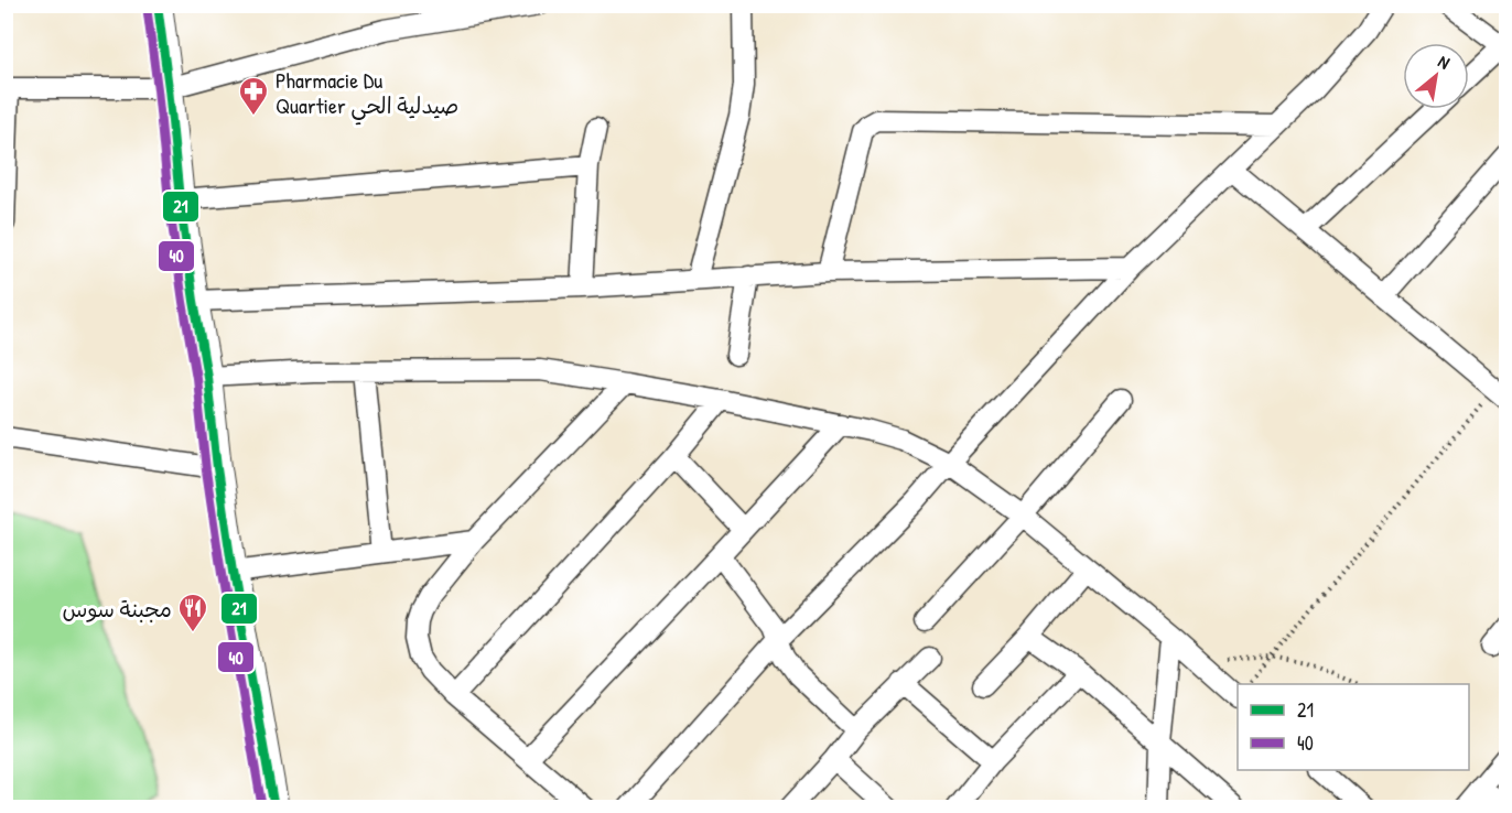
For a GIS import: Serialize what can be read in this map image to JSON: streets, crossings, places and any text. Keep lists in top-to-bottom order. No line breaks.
{"places":{"pharmacy":["Pharmacie Du Quartier صيدلية الحي"],"restaurant":["مجبنة سوس"]},"lines":["transit line 21","transit line 40"],"legend":["21","40"],"north":"top right"}
